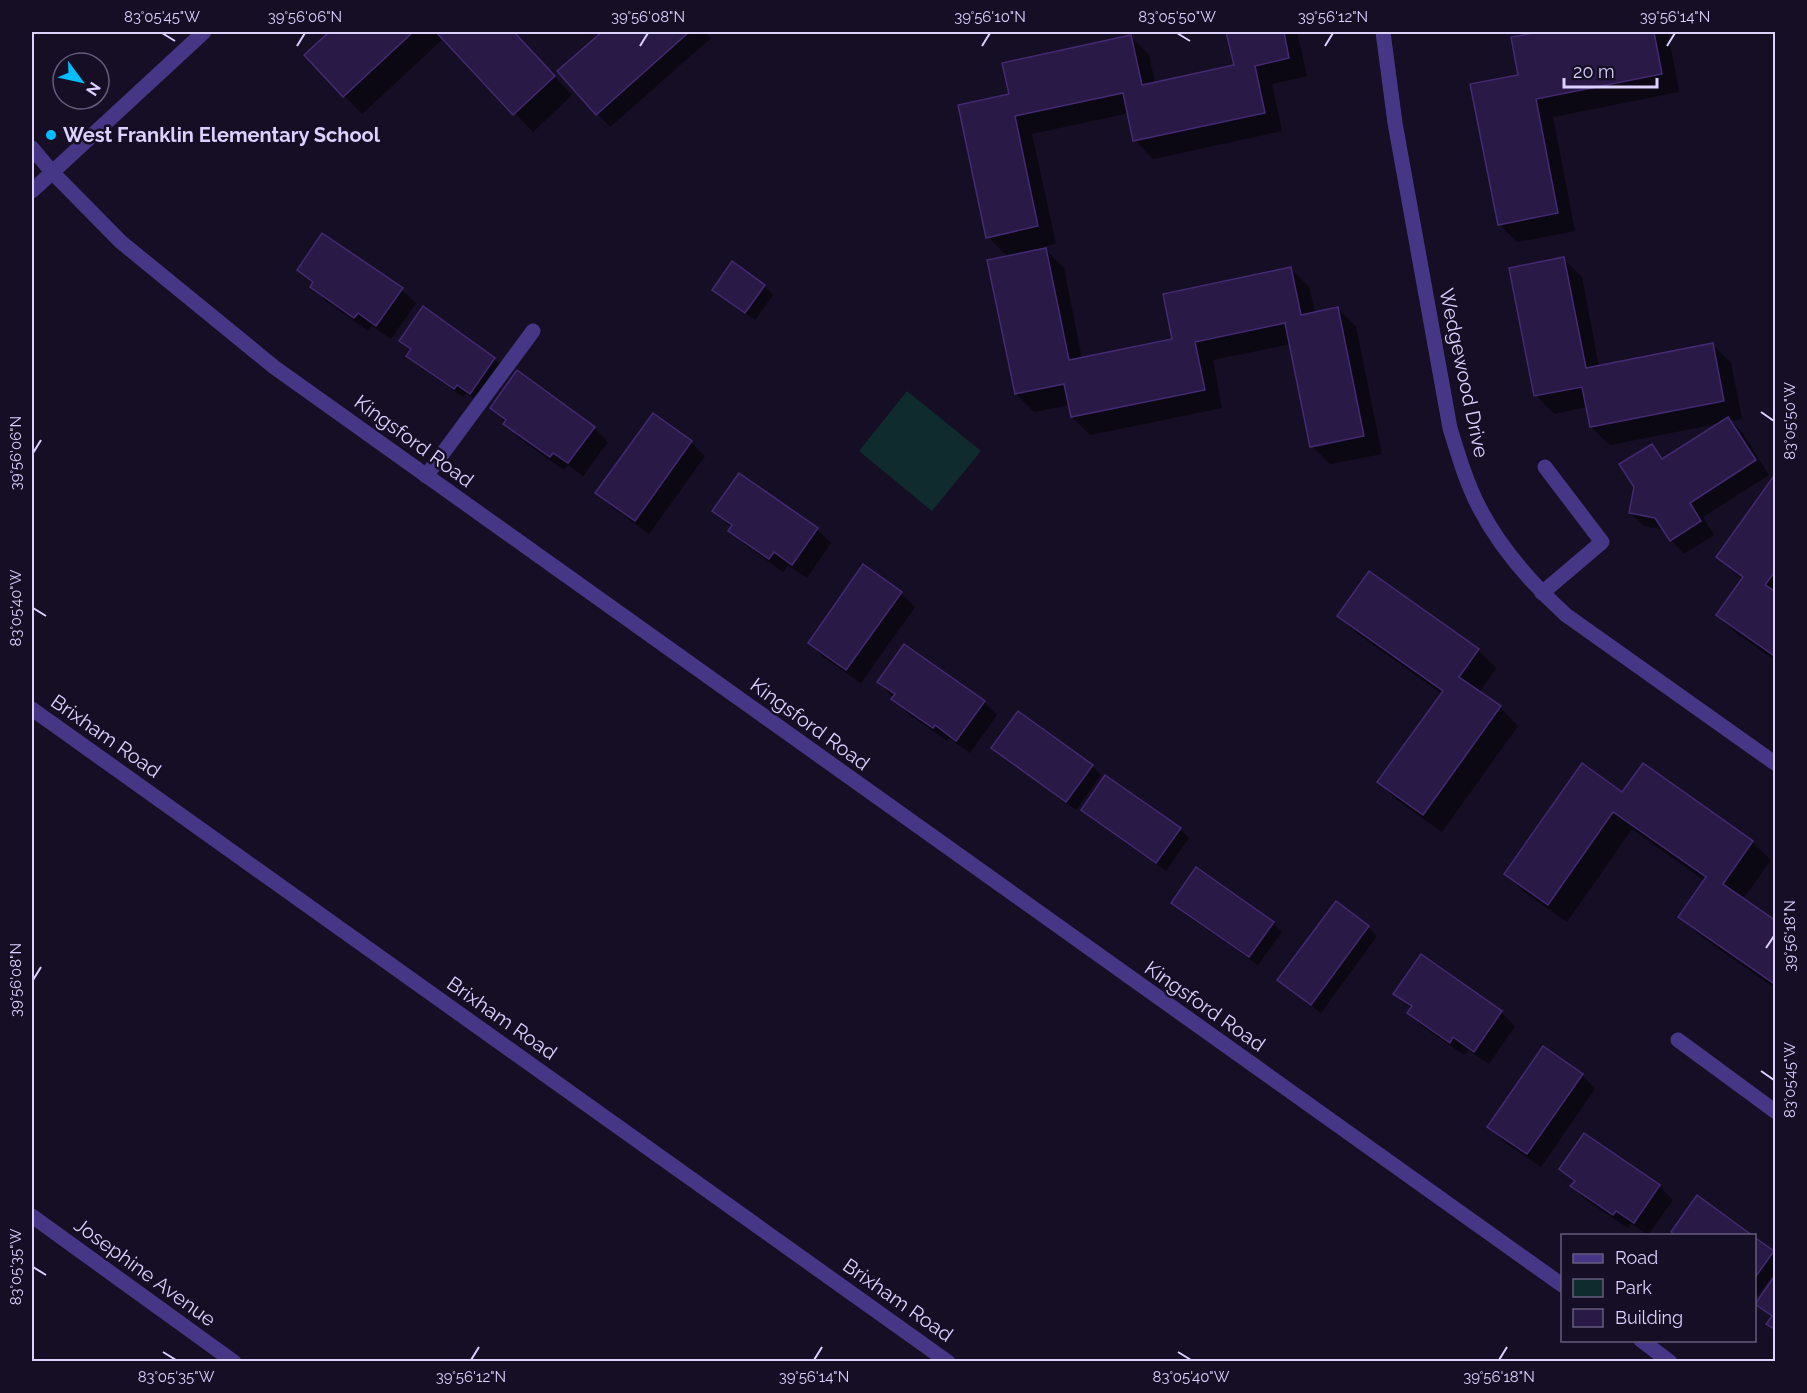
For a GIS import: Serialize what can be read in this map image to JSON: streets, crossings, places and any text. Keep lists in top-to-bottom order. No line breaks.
{"streets":{"street":["Wedgewood Drive","Kingsford Road","Brixham Road","Josephine Avenue"]},"places":["West Franklin Elementary School"],"legend":["Road","Park","Building"],"scale_bar":"20 m","north":"bottom right","coordinates":["83°05'45\"W","39°56'06\"N","39°56'08\"N","39°56'10\"N","83°05'50\"W","39°56'12\"N","39°56'14\"N","83°05'40\"W","39°56'18\"N","83°05'35\"W"]}
